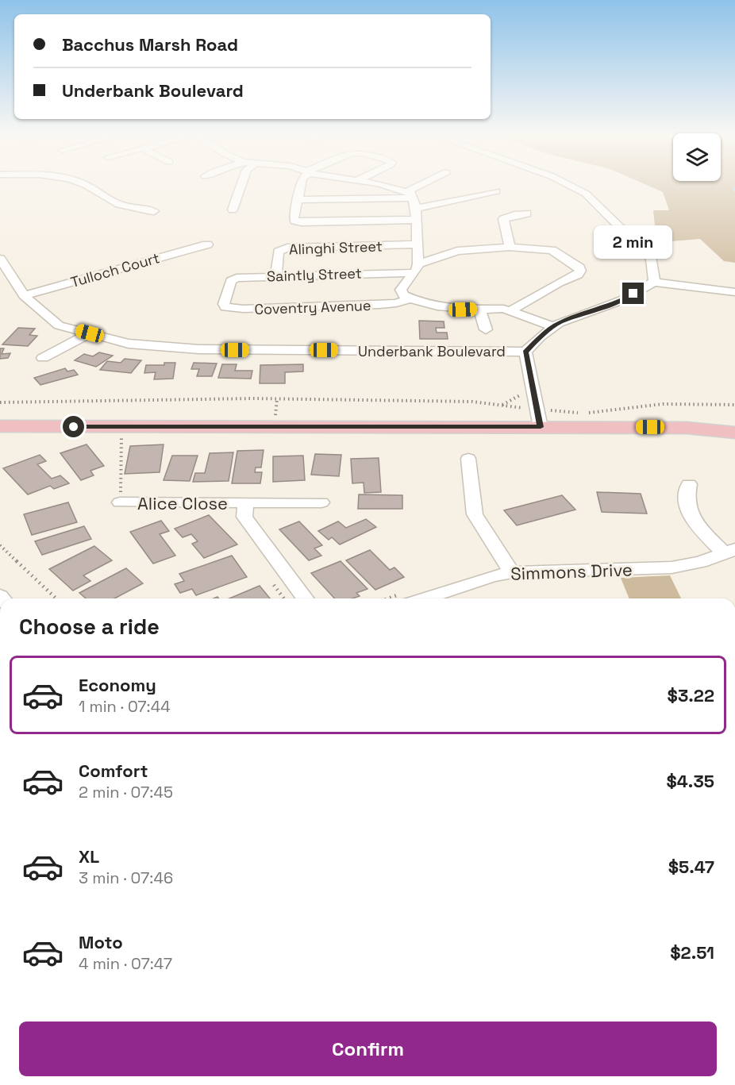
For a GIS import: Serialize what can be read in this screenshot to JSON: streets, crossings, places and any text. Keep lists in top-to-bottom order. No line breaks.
{"streets":{"street":["Alinghi Street","Tulloch Court","Saintly Street","Coventry Avenue","Underbank Boulevard","Alice Close","Simmons Drive"]},"crossings":[["Alinghi Street","Saintly Street"],["Tulloch Court","Underbank Boulevard"],["Saintly Street","Coventry Avenue"]],"page":{"banner":["Bacchus Marsh Road","Underbank Boulevard"],"bubble":"2 min","heading":"Choose a ride","list":[{"name":"Economy","note":"1 min · 07:44","value":"$3.22"},{"name":"Comfort","note":"2 min · 07:45","value":"$4.35"},{"name":"XL","note":"3 min · 07:46","value":"$5.47"},{"name":"Moto","note":"4 min · 07:47","value":"$2.51"}],"buttons":"Confirm"}}
